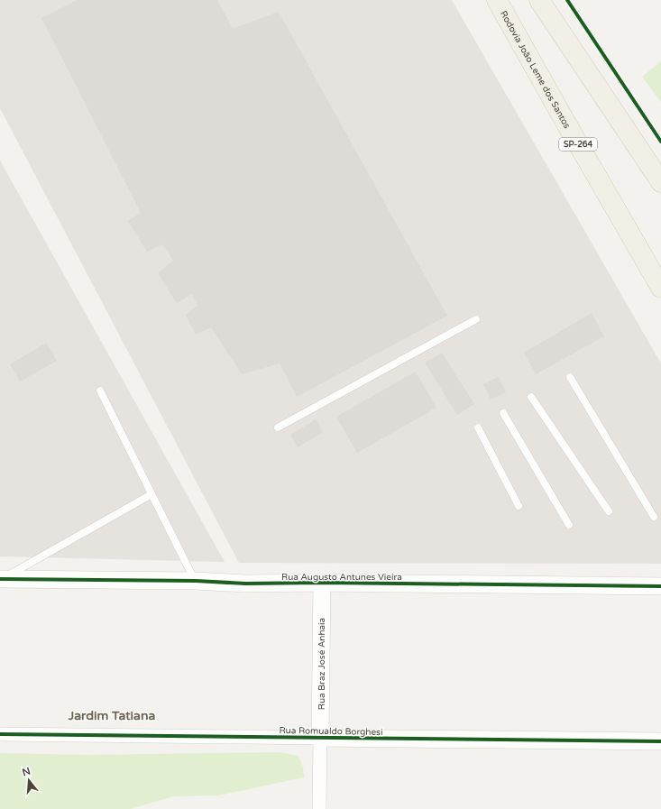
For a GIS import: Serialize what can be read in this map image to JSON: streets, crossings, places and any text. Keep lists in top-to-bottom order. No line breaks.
{"streets":{"main road":["Rodovia João Leme dos Santos","SP-264"],"street":["Rua Augusto Antunes Vieira","Rua Braz José Anhaia","Rua Romualdo Borghesi"]},"crossings":[["Rua Augusto Antunes Vieira","Rua Braz José Anhaia"],["Rua Braz José Anhaia","Rua Romualdo Borghesi"]],"districts":["Jardim Tatiana"],"north":"top"}
